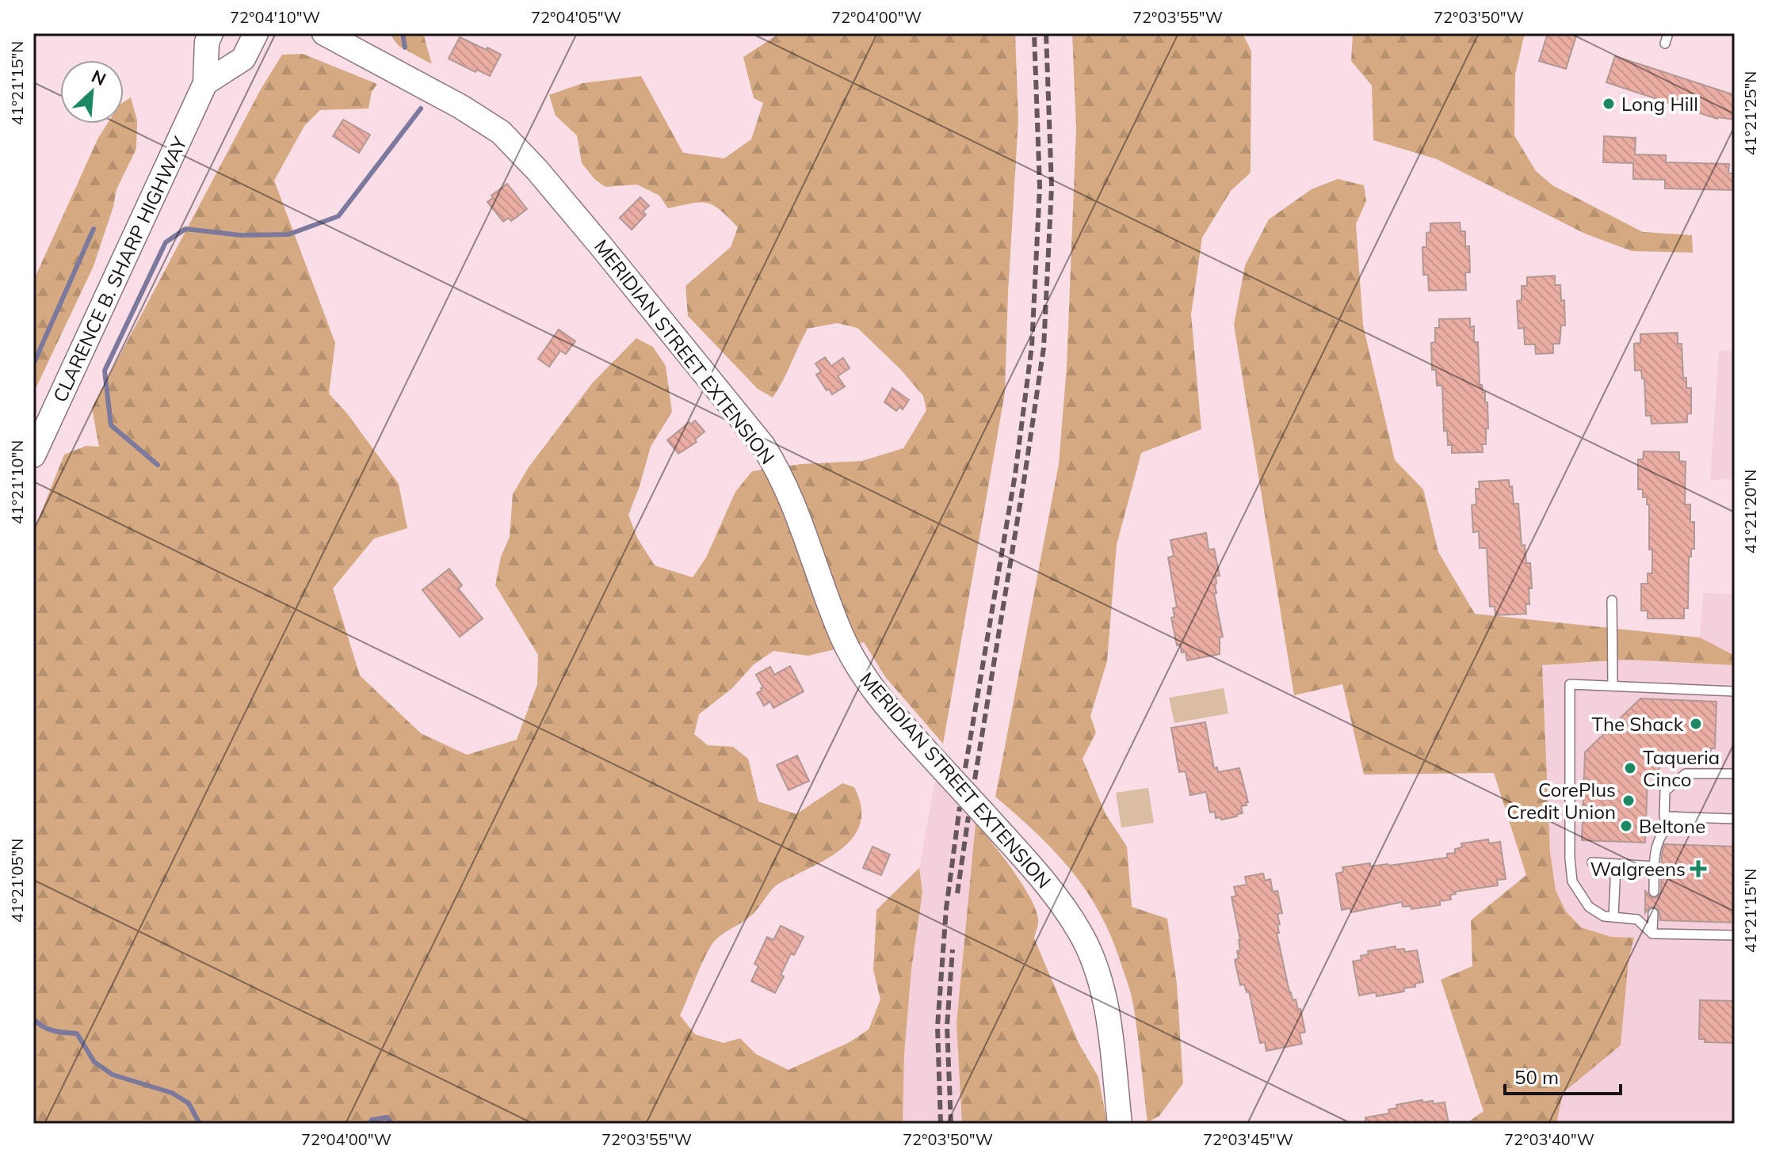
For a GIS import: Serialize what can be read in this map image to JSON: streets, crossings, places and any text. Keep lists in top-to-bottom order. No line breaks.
{"streets":{"street":["CLARENCE B. SHARP HIGHWAY","MERIDIAN STREET EXTENSION"]},"places":{"other":["Long Hill","The Shack","Taqueria Cinco","CorePlus Credit Union","Beltone"],"health":["Walgreens"]},"scale_bar":"50 m","north":"top right","coordinates":["72°04'10\"W","72°04'05\"W","72°04'00\"W","72°03'55\"W","72°03'50\"W","41°21'15\"N","41°21'25\"N","41°21'10\"N","41°21'20\"N","41°21'05\"N","72°03'45\"W","72°03'40\"W"]}
